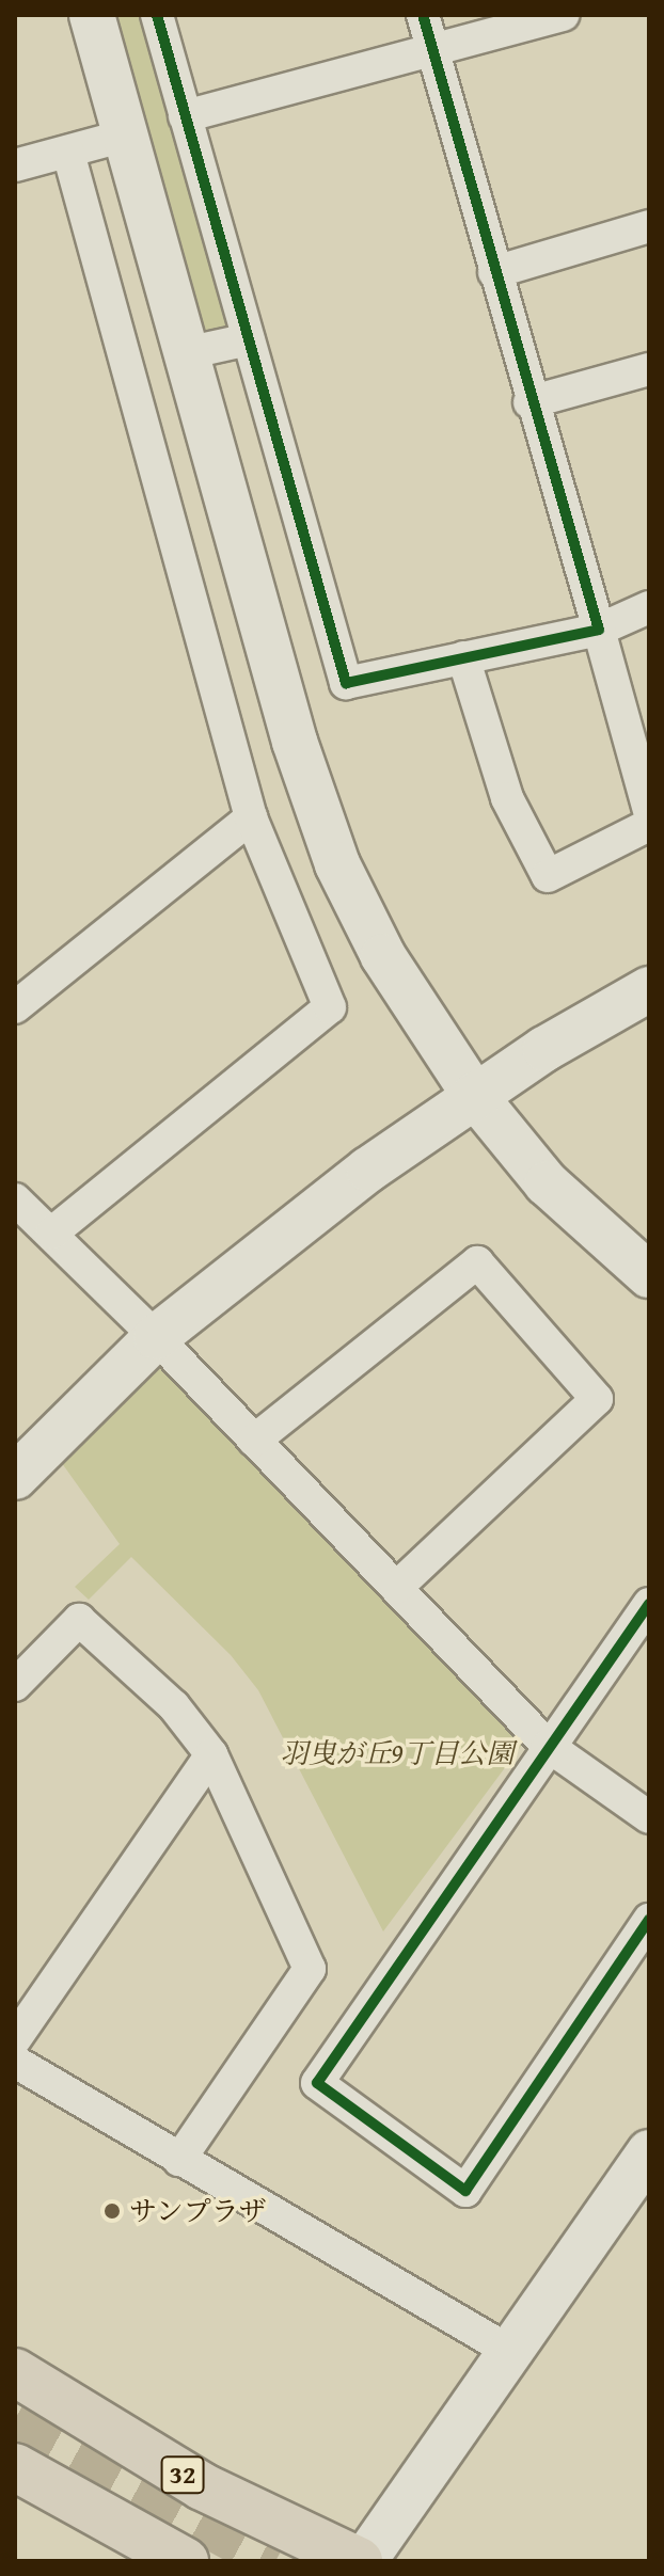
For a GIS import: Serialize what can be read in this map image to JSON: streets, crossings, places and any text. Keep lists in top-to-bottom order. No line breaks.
{"streets":{"main road":["32"]},"parks":["羽曳が丘9丁目公園"],"places":["サンプラザ"]}
